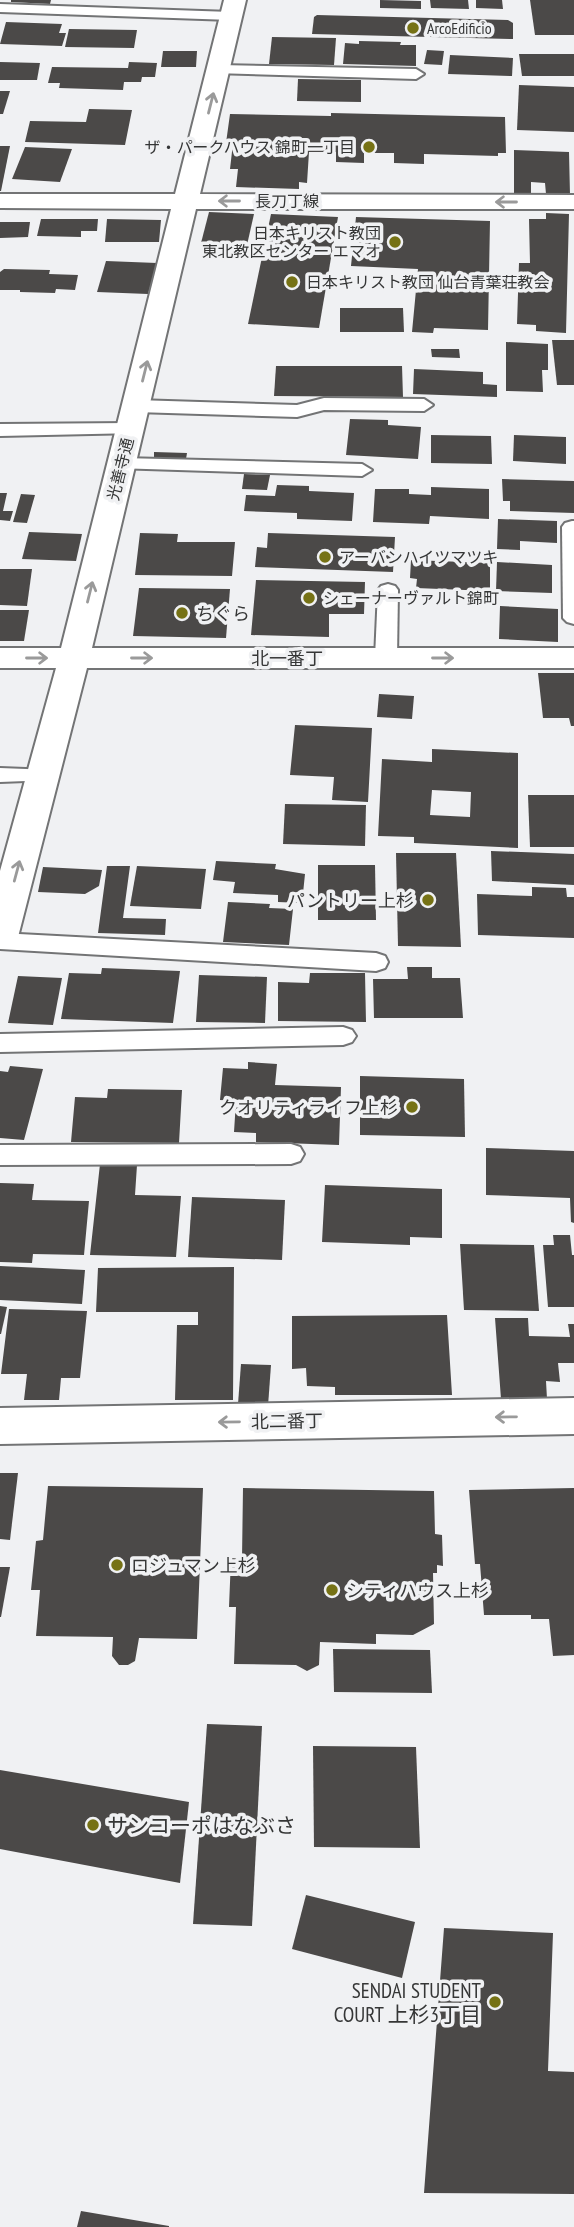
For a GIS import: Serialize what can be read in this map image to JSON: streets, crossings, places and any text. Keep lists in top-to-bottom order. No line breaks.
{"streets":{"street":["長刀丁線","光善寺通","北一番丁","北二番丁"]},"crossings":[["長刀丁線","光善寺通"],["光善寺通","北一番丁"]],"one_way":["長刀丁線","光善寺通","北一番丁","北二番丁"],"places":["ArcoEdificio","ザ・パークハウス 錦町一丁目","日本キリスト教団 東北教区センター エマオ","日本キリスト教団 仙台青葉荘教会","アーバンハイツマツキ","シェーナーヴァルト錦町","ちぐら","パントリー上杉","クオリティライフ上杉","ロジュマン上杉","シティハウス上杉","サンコーポはなぶさ","SENDAI STUDENT COURT 上杉3丁目"]}
